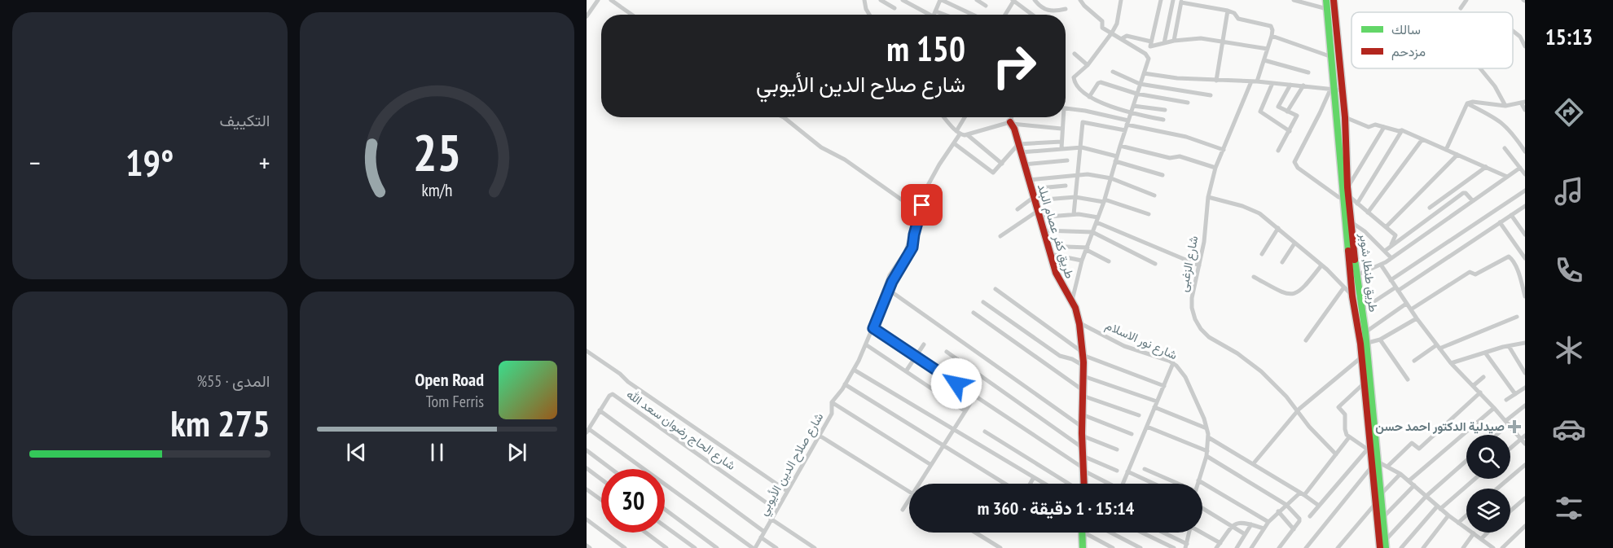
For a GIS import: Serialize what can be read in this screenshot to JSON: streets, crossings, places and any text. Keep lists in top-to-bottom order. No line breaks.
{"streets":{"street":["طريق كفر عصام البلد","شارع الزغبى","طريق طنطا, شوبر","شارع نور الاسلام","شارع الحاج رضوان سعد الله","شارع صلاح الدين الأيوبي"]},"crossings":[["طريق كفر عصام البلد","شارع نور الاسلام"],["شارع الحاج رضوان سعد الله","شارع صلاح الدين الأيوبي"]],"places":{"health":["صيدلية الدكتور احمد حسن"]},"legend":["سالك","مزدحم"],"page":{"tabs":"15:13","tile":["التكييف",["المدى · 55%","275 km"]],"turn":["150 m","شارع صلاح الدين الأيوبي"],"heat":["−","19°","+"],"song":["Open Road","Tom Ferris"],"limit":"30","trip":"15:14 · 1 دقيقة · 360 m","gauge":["25","km/h"]}}
